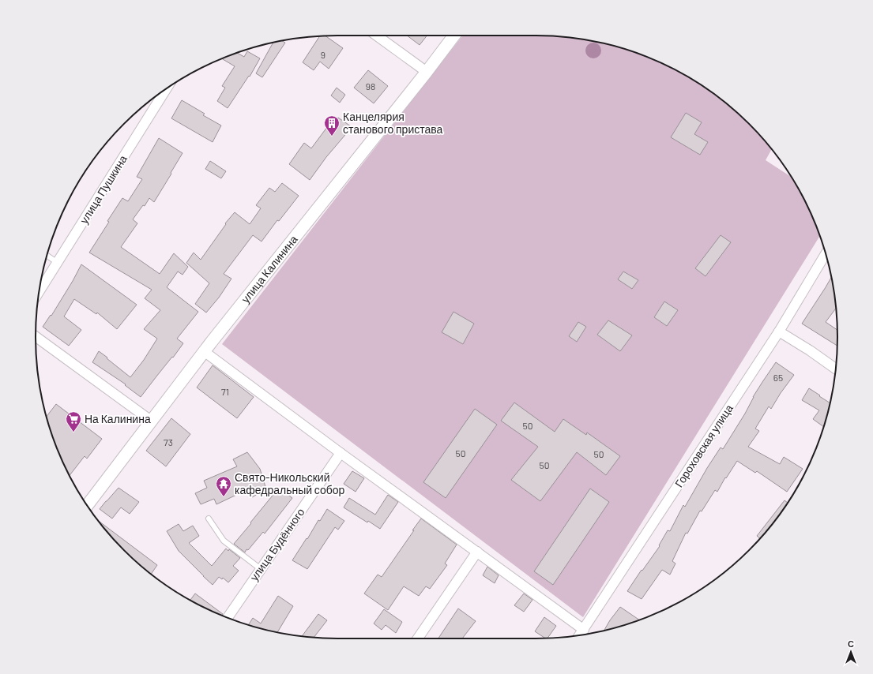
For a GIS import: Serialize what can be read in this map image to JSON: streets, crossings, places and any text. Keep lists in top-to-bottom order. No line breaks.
{"streets":{"street":["улица Пушкина","улица Калинина","Гороховская улица","улица Будённого"]},"places":{"building":["Канцелярия станового пристава"],"supermarket":["На Калинина"],"temple":["Свято-Никольский кафедральный собор"]},"house_numbers":["9","98","65","71","50","73","50","50","50"],"north":"top"}
